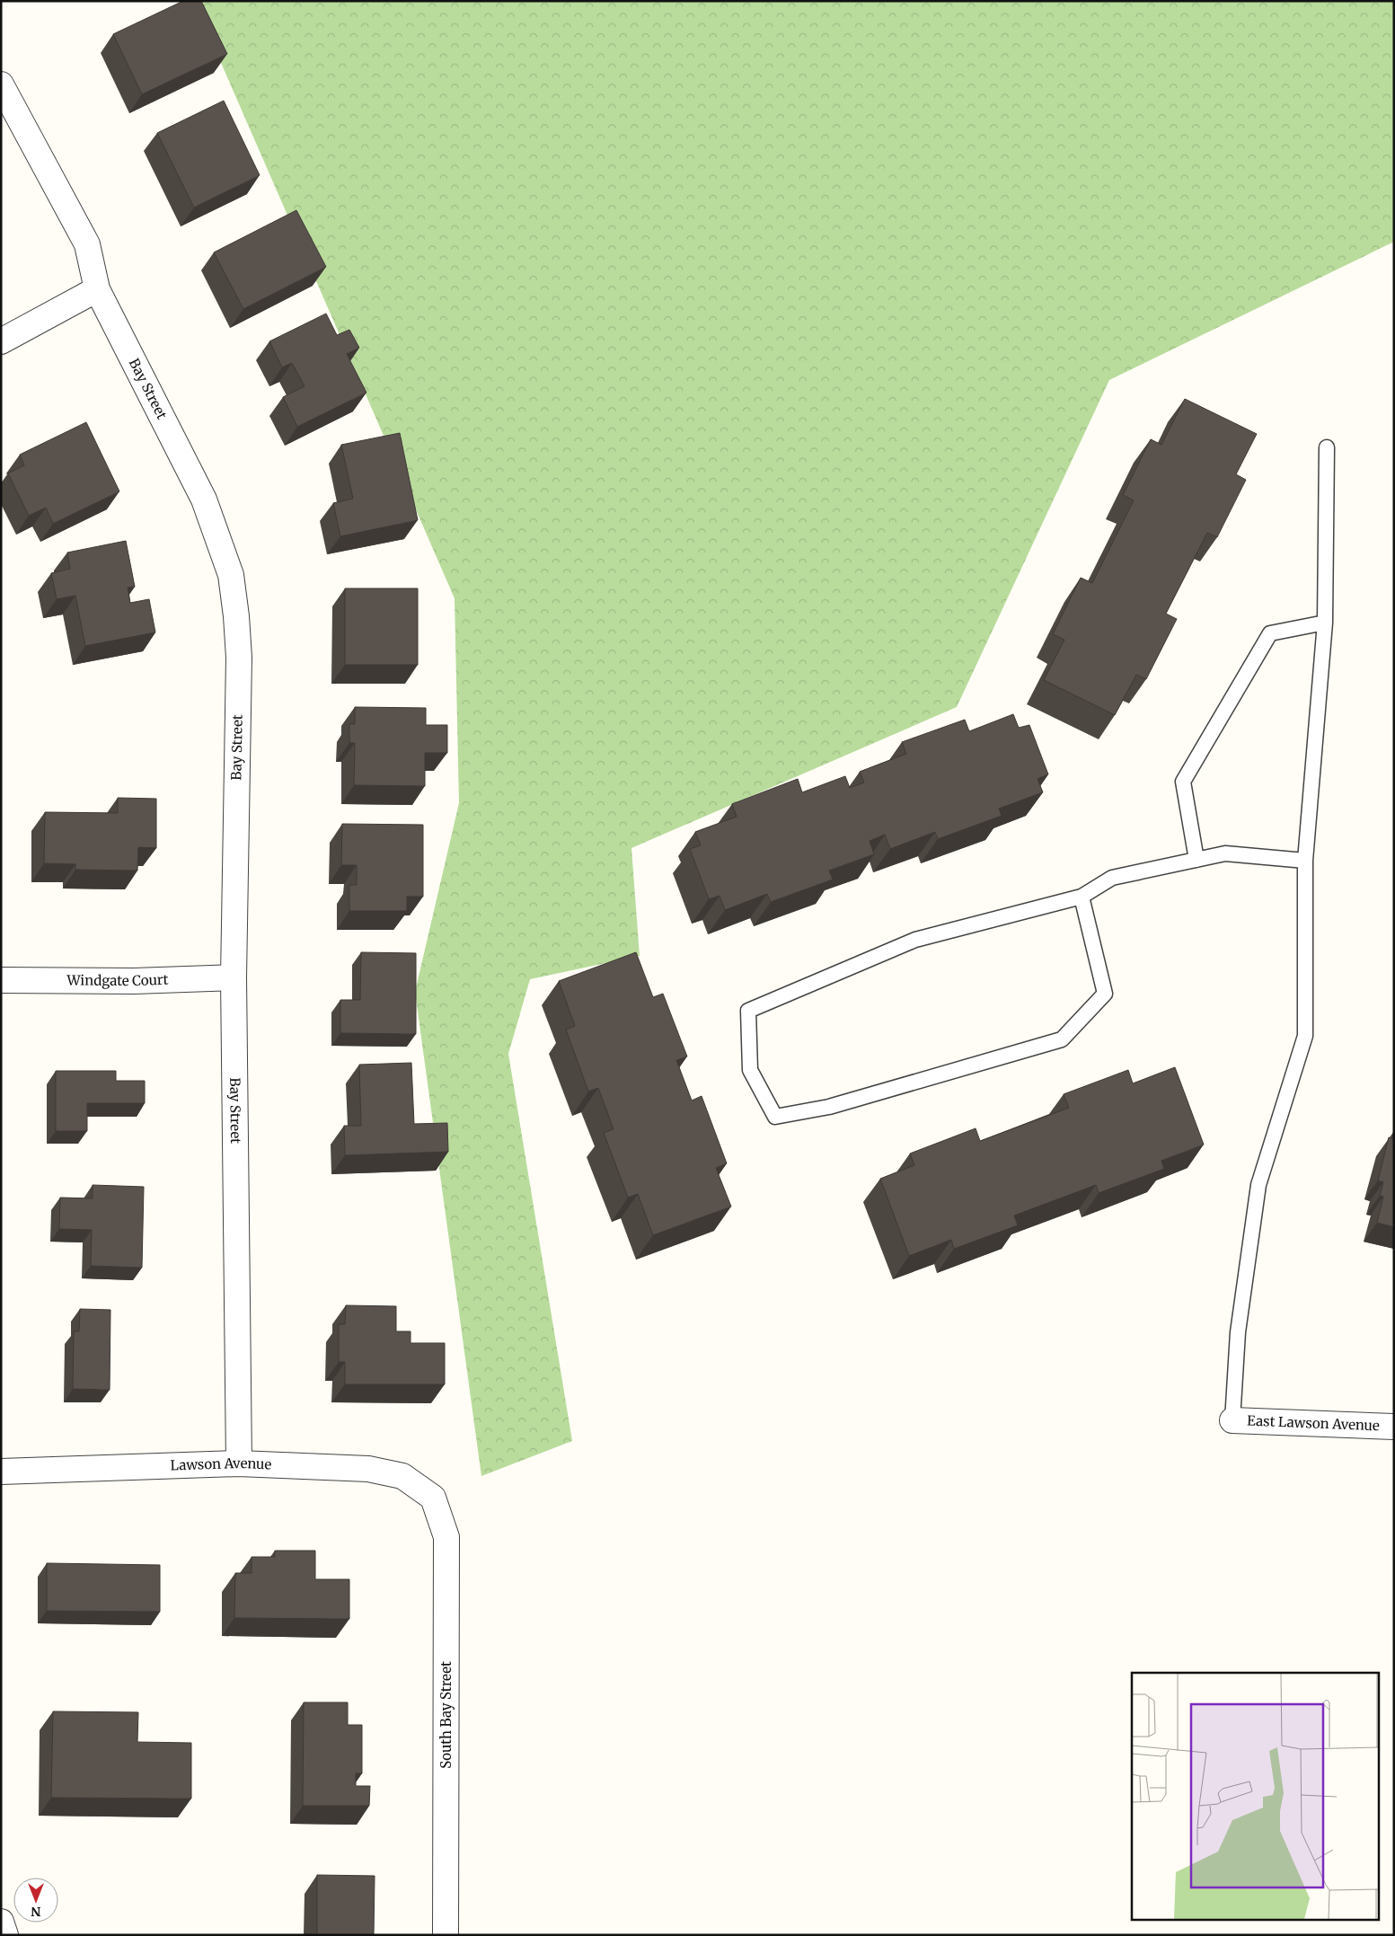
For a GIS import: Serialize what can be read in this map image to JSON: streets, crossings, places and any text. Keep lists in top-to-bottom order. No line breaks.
{"streets":{"street":["Bay Street","Windgate Court","East Lawson Avenue","Lawson Avenue","South Bay Street"]},"crossings":[["Bay Street","Windgate Court"],["Bay Street","Lawson Avenue"],["Lawson Avenue","South Bay Street"]],"north":"bottom"}
